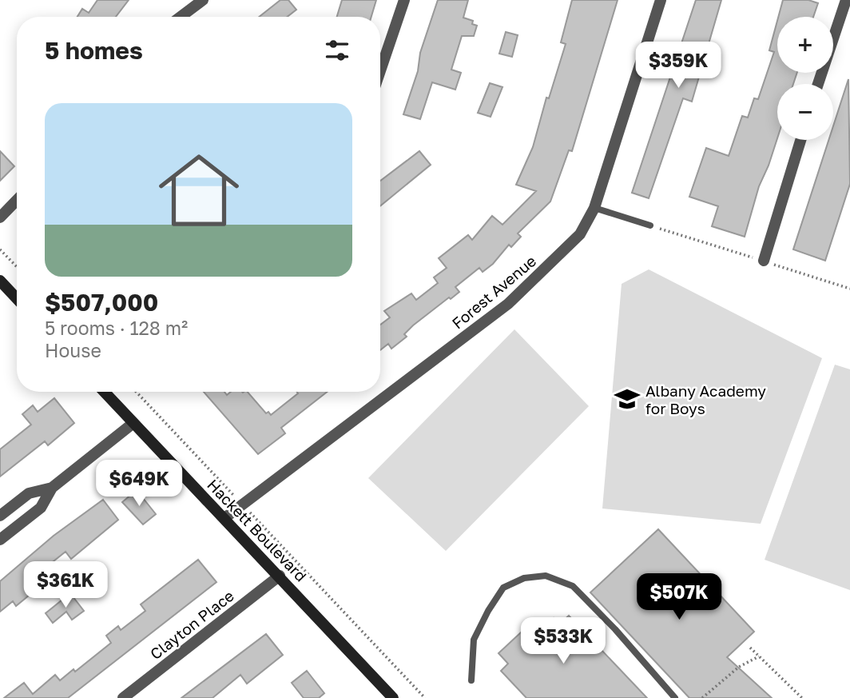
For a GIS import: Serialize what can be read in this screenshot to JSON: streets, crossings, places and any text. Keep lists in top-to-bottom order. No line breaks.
{"streets":{"street":["Forest Avenue","Hackett Boulevard","Clayton Place"]},"crossings":[["Forest Avenue","Hackett Boulevard"],["Hackett Boulevard","Clayton Place"]],"places":{"school or university":["Albany Academy for Boys"]},"page":{"map_buttons":["+","−"],"heading":"5 homes","price":["$359K","$649K","$361K","$507K","$533K"],"list":[{"name":"$507,000","note":"5 rooms · 128 m² · House"}]}}
